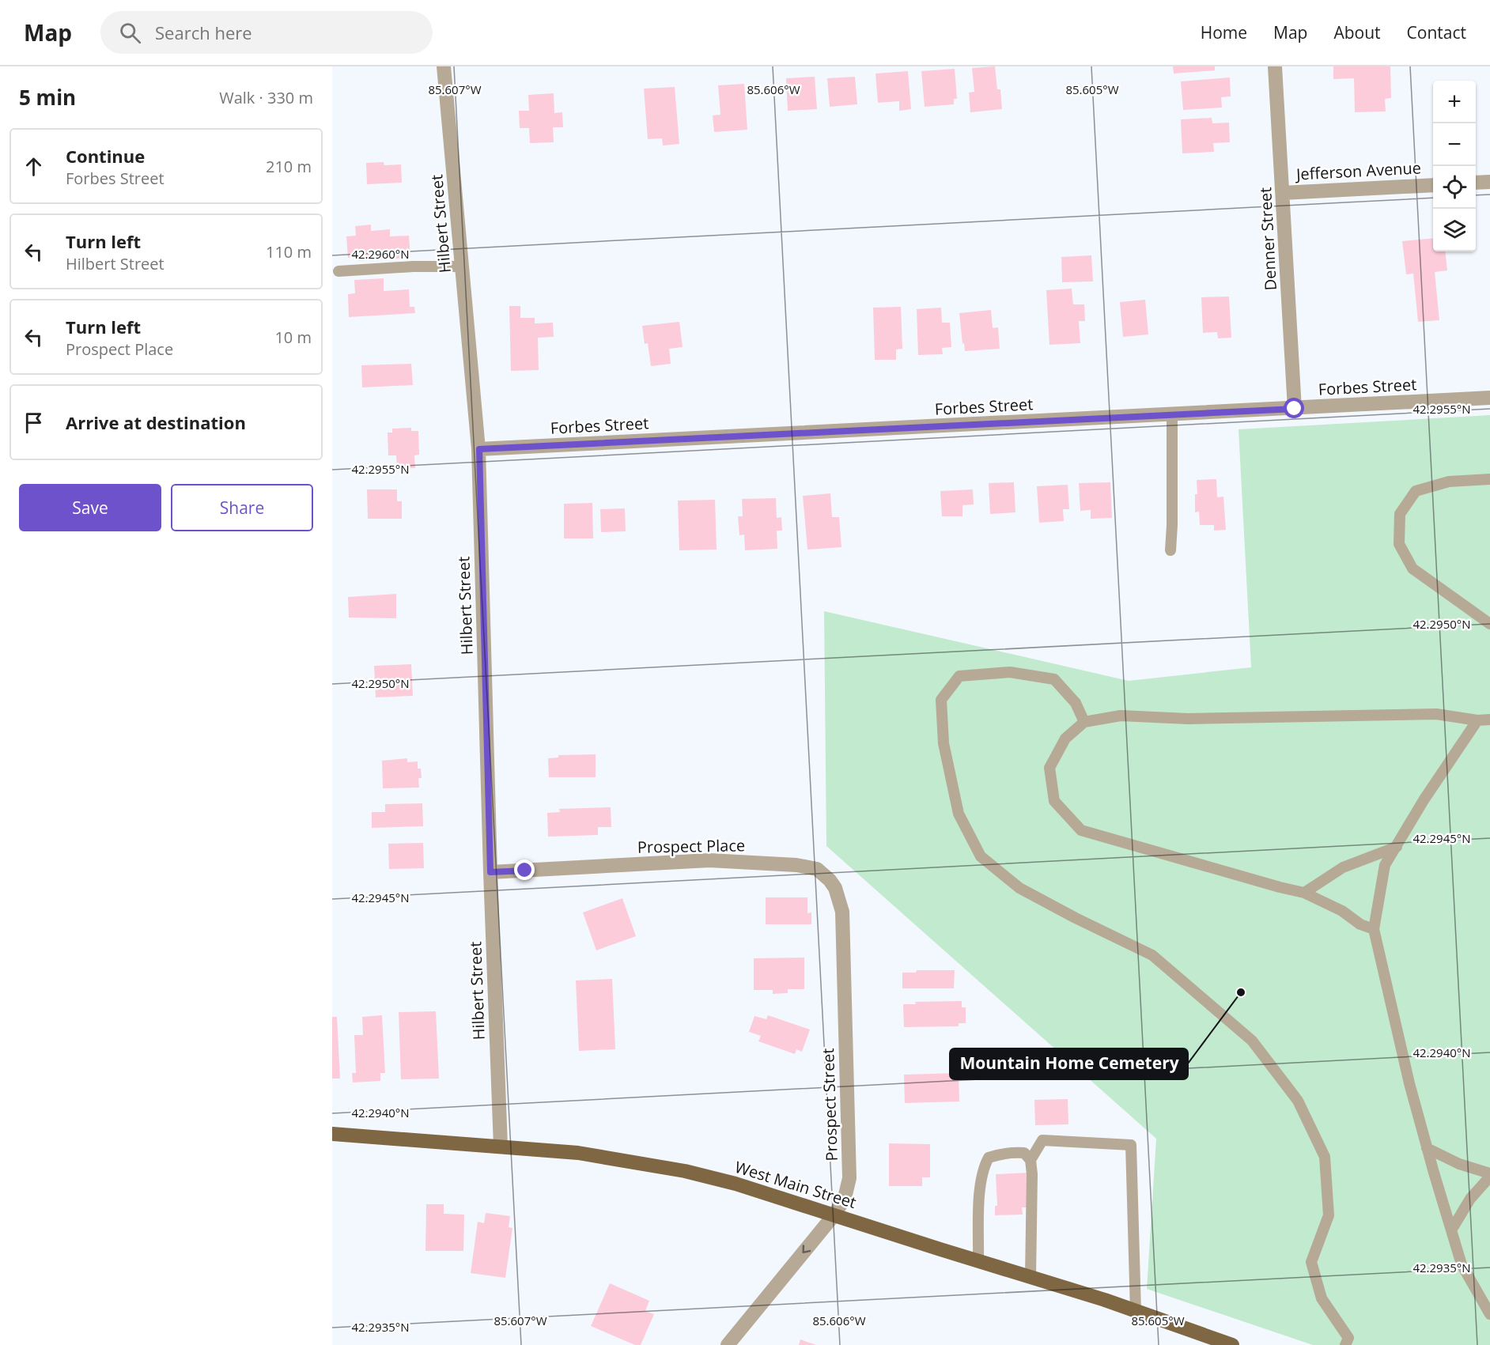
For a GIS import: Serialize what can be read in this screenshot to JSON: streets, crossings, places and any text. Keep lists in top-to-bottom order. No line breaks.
{"streets":{"main road":["West Main Street"],"street":["Jefferson Avenue","Hilbert Street","Denner Street","Forbes Street","Prospect Place","Prospect Street"]},"crossings":[["Jefferson Avenue","Denner Street"],["Hilbert Street","Forbes Street"],["Hilbert Street","Prospect Place"],["Hilbert Street","West Main Street"],["Denner Street","Forbes Street"],["Prospect Place","Prospect Street"],["Prospect Street","West Main Street"]],"one_way":["Prospect Street"],"places":["Mountain Home Cemetery"],"page":{"header":"Map","search":"Search here","nav":["Home","Map","About","Contact"],"heading":["5 min","Walk · 330 m"],"map_buttons":["+","−"],"list":[["Continue","Forbes Street","210 m"],["Turn left","Hilbert Street","110 m"],["Turn left","Prospect Place","10 m"],"Arrive at destination"],"buttons":["Save","Share"]},"coordinates":["85.607°W","85.606°W","85.605°W","42.2960°N","42.2955°N","42.2950°N","42.2945°N","42.2940°N","42.2935°N"]}
